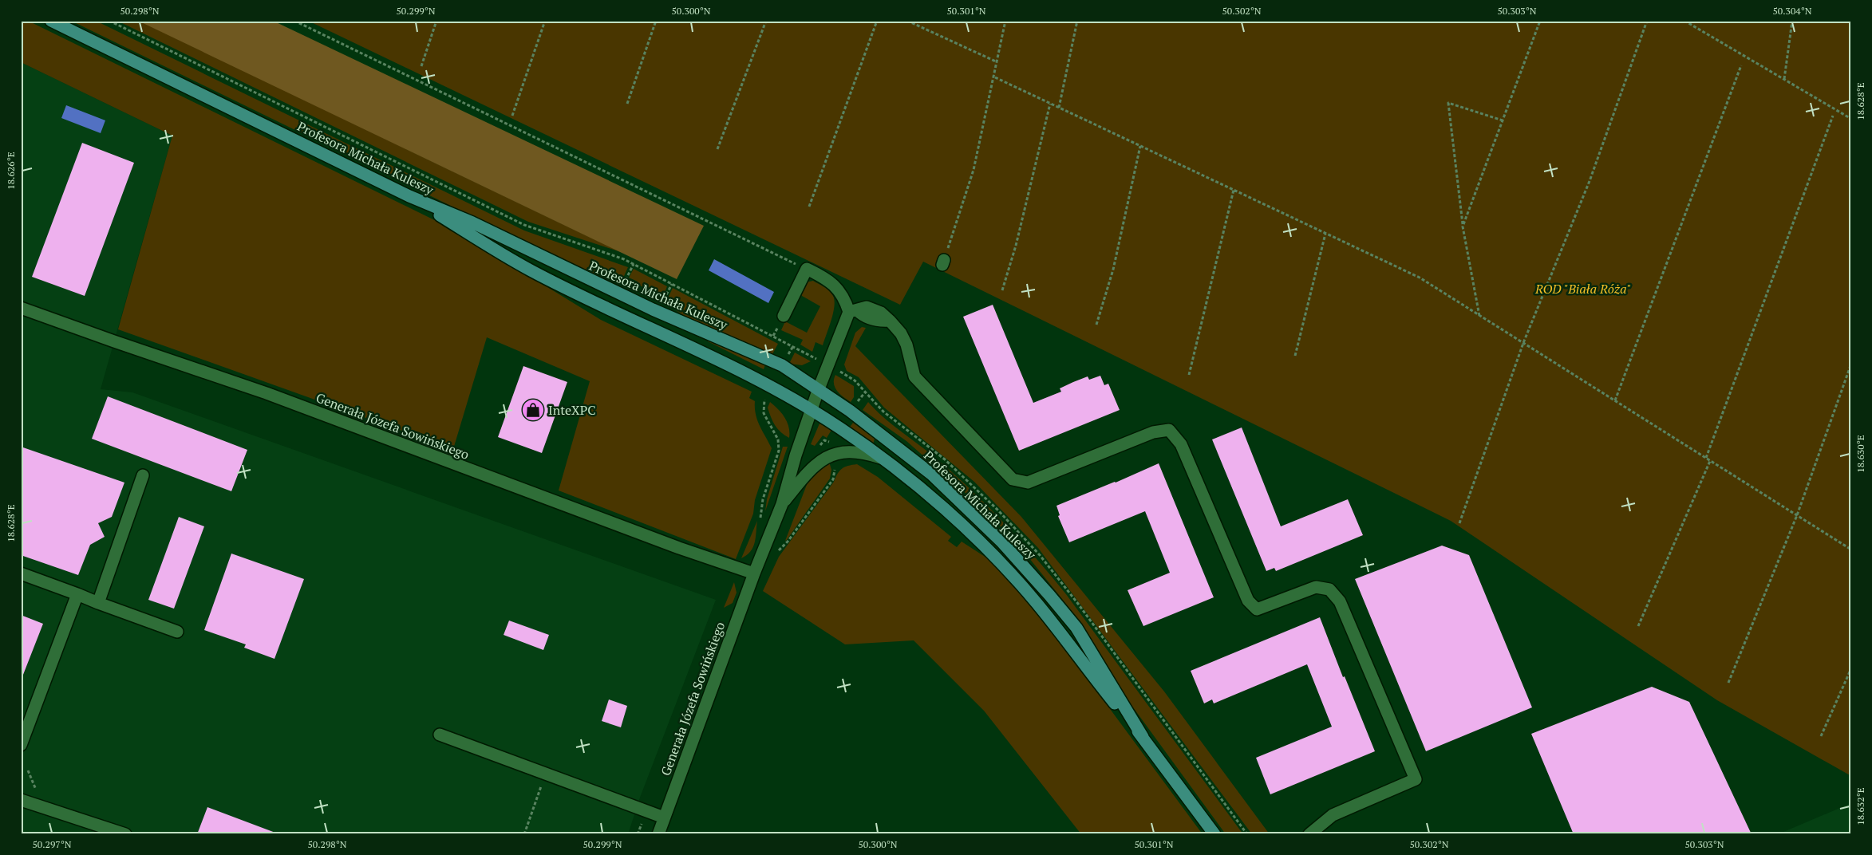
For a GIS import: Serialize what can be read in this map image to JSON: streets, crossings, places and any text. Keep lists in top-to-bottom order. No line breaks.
{"streets":{"main road":["Profesora Michała Kuleszy"],"street":["Generała Józefa Sowińskiego"]},"crossings":[["Profesora Michała Kuleszy","Generała Józefa Sowińskiego"]],"parks":["ROD \"Biała Róża\""],"places":{"shop":["InteXPC"]},"coordinates":["50.298°N","50.299°N","50.300°N","50.301°N","50.302°N","50.303°N","50.304°N","18.628°E","18.626°E","18.630°E","18.632°E","50.297°N"]}
